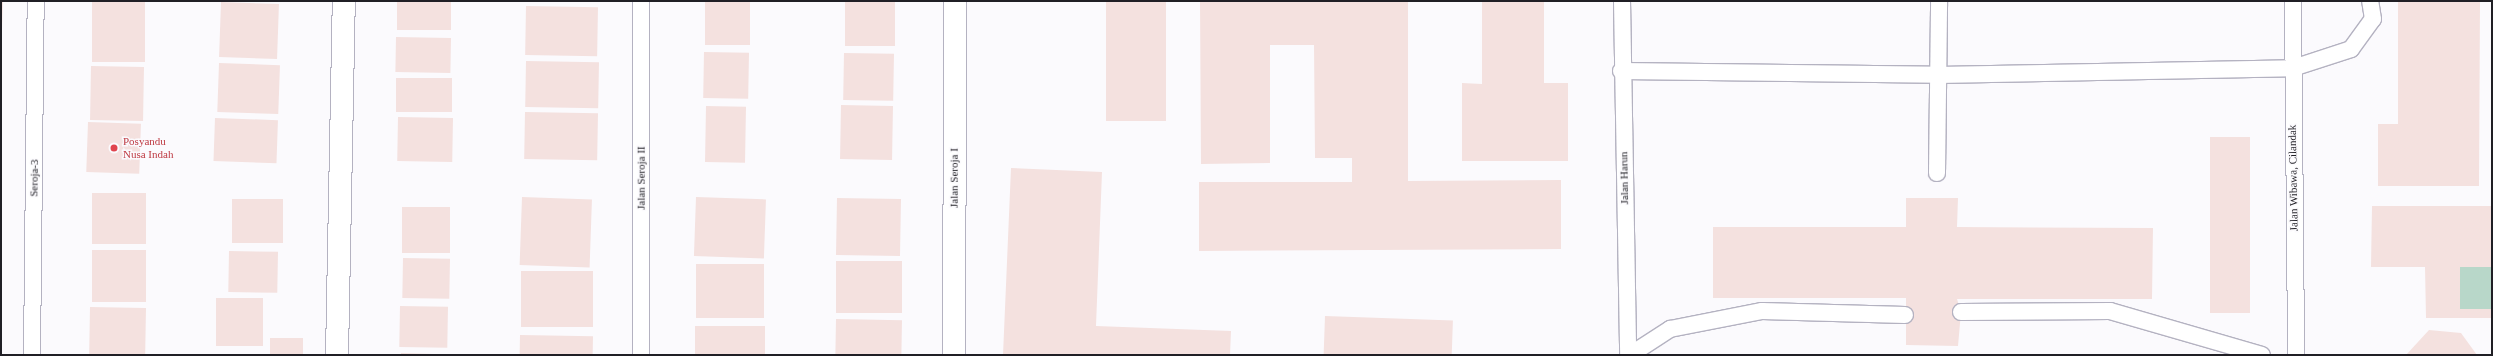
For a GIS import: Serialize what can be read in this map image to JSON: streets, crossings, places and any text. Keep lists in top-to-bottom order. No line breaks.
{"streets":{"street":["Jalan Seroja I"],"lane":["Seroja-3","Jalan Seroja II","Jalan Harun","Jalan Wibawa, Cilandak"]},"places":["Posyandu Nusa Indah"]}
